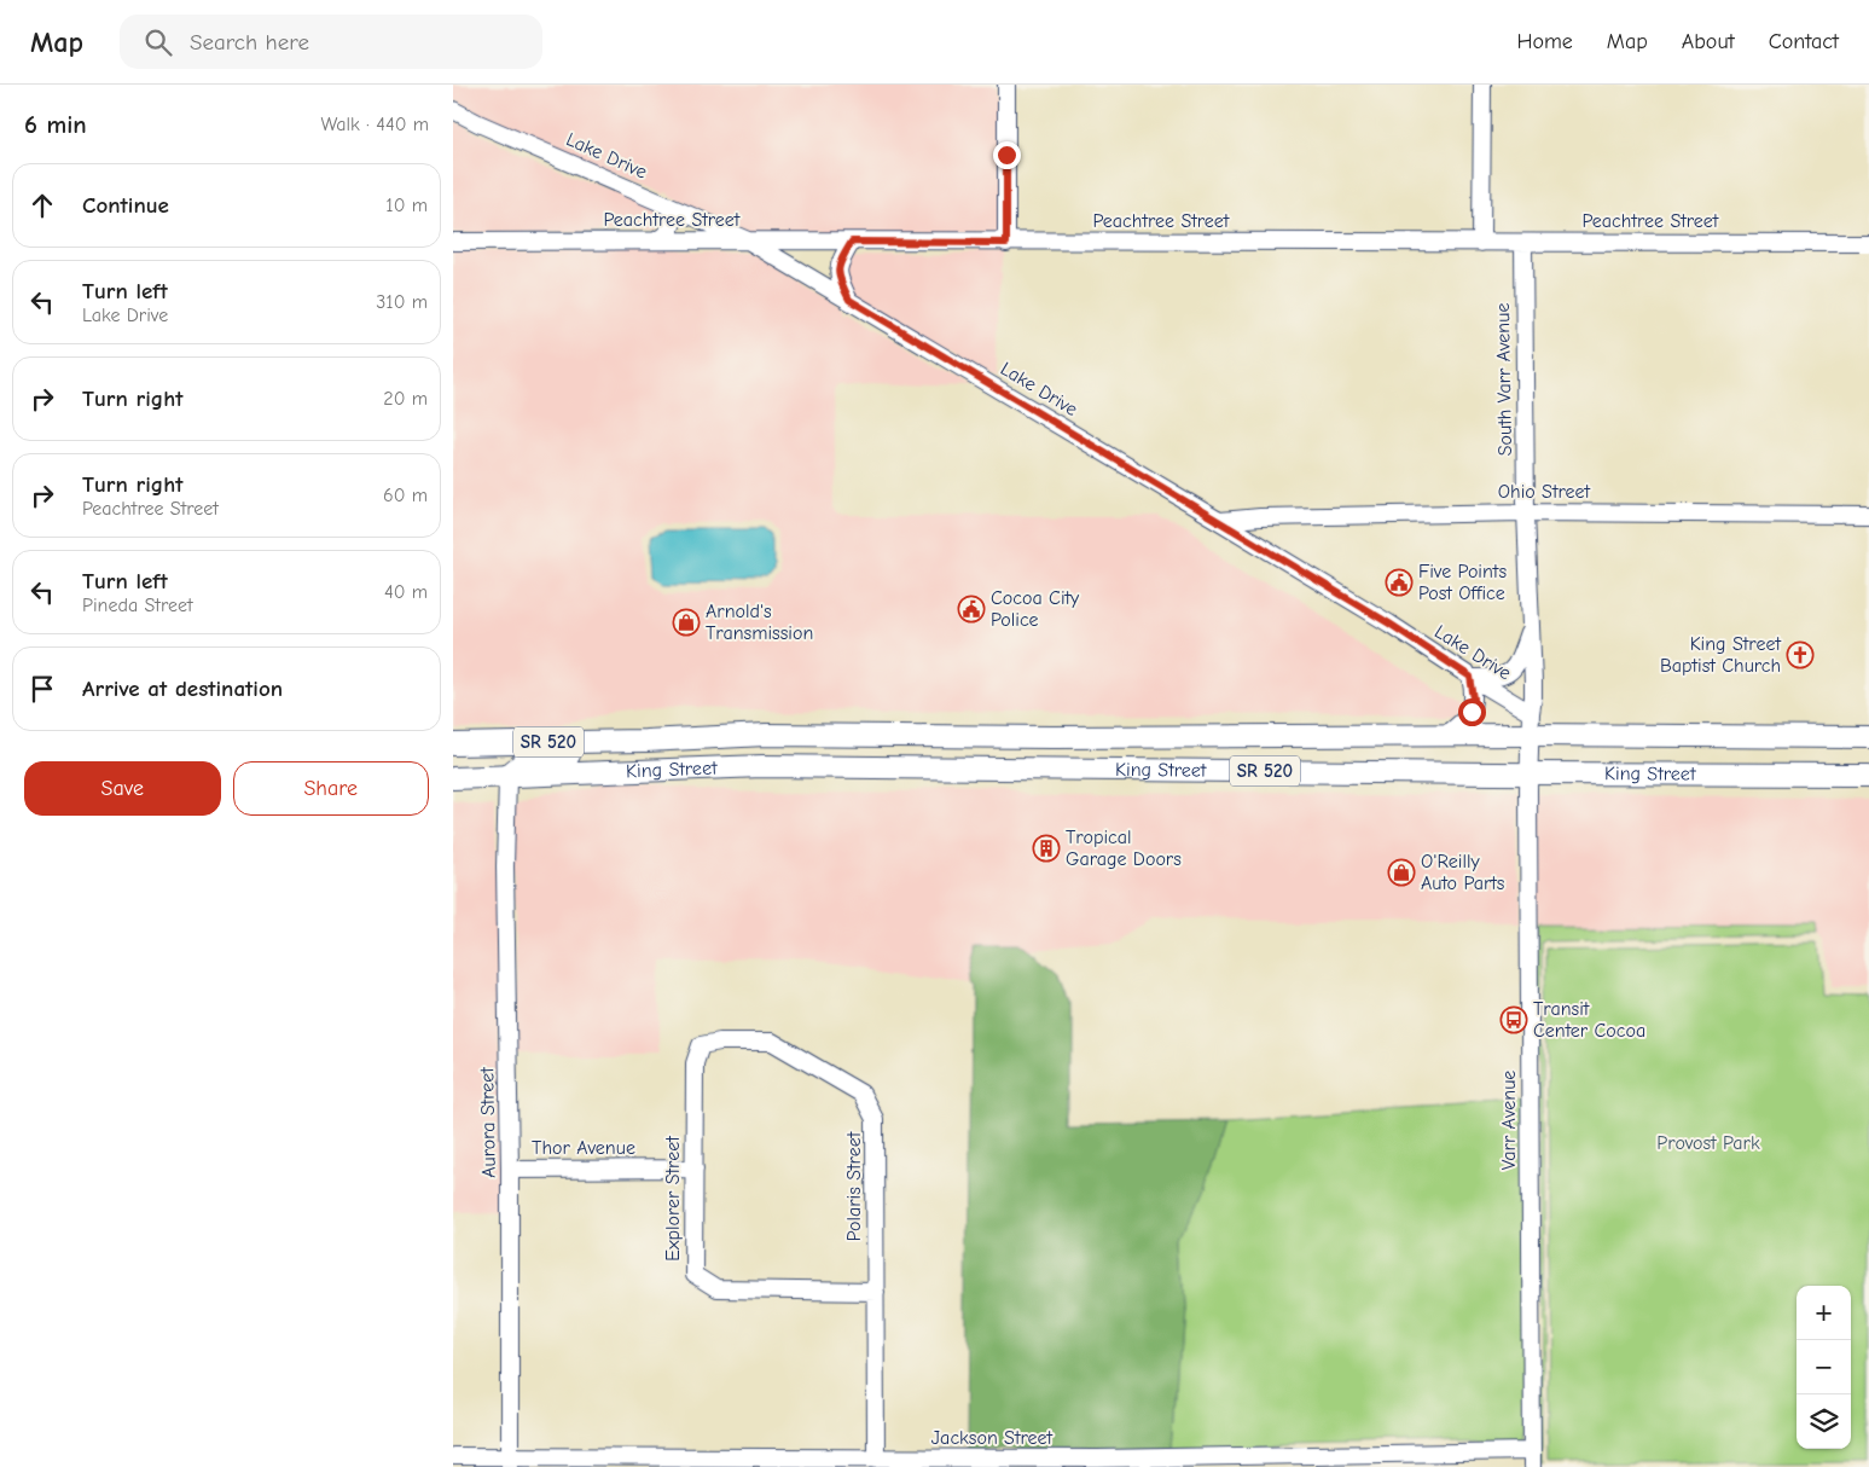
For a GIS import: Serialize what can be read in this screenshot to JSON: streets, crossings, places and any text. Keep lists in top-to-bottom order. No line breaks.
{"streets":{"main road":["SR 520","King Street"],"street":["Lake Drive","Peachtree Street","South Varr Avenue","Ohio Street","Varr Avenue","Aurora Street","Thor Avenue","Polaris Street","Explorer Street","Jackson Street"]},"crossings":[["Lake Drive","Peachtree Street"],["Lake Drive","Ohio Street"],["Peachtree Street","South Varr Avenue"],["South Varr Avenue","Ohio Street"],["King Street","Varr Avenue"],["King Street","Aurora Street"],["Varr Avenue","Jackson Street"],["Aurora Street","Thor Avenue"],["Aurora Street","Jackson Street"],["Thor Avenue","Explorer Street"],["Polaris Street","Explorer Street"],["Polaris Street","Jackson Street"]],"parks":["Provost Park"],"places":{"public building":["Five Points Post Office","Cocoa City Police"],"shop":["Arnold's Transmission","O'Reilly Auto Parts"],"church":["King Street Baptist Church"],"building":["Tropical Garage Doors"],"bus stop":["Transit Center Cocoa"]},"page":{"header":"Map","search":"Search here","nav":["Home","Map","About","Contact"],"heading":["6 min","Walk · 440 m"],"list":[["Continue","10 m"],["Turn left","Lake Drive","310 m"],["Turn right","20 m"],["Turn right","Peachtree Street","60 m"],["Turn left","Pineda Street","40 m"],"Arrive at destination"],"buttons":["Save","Share"],"map_buttons":["+","−"]}}
